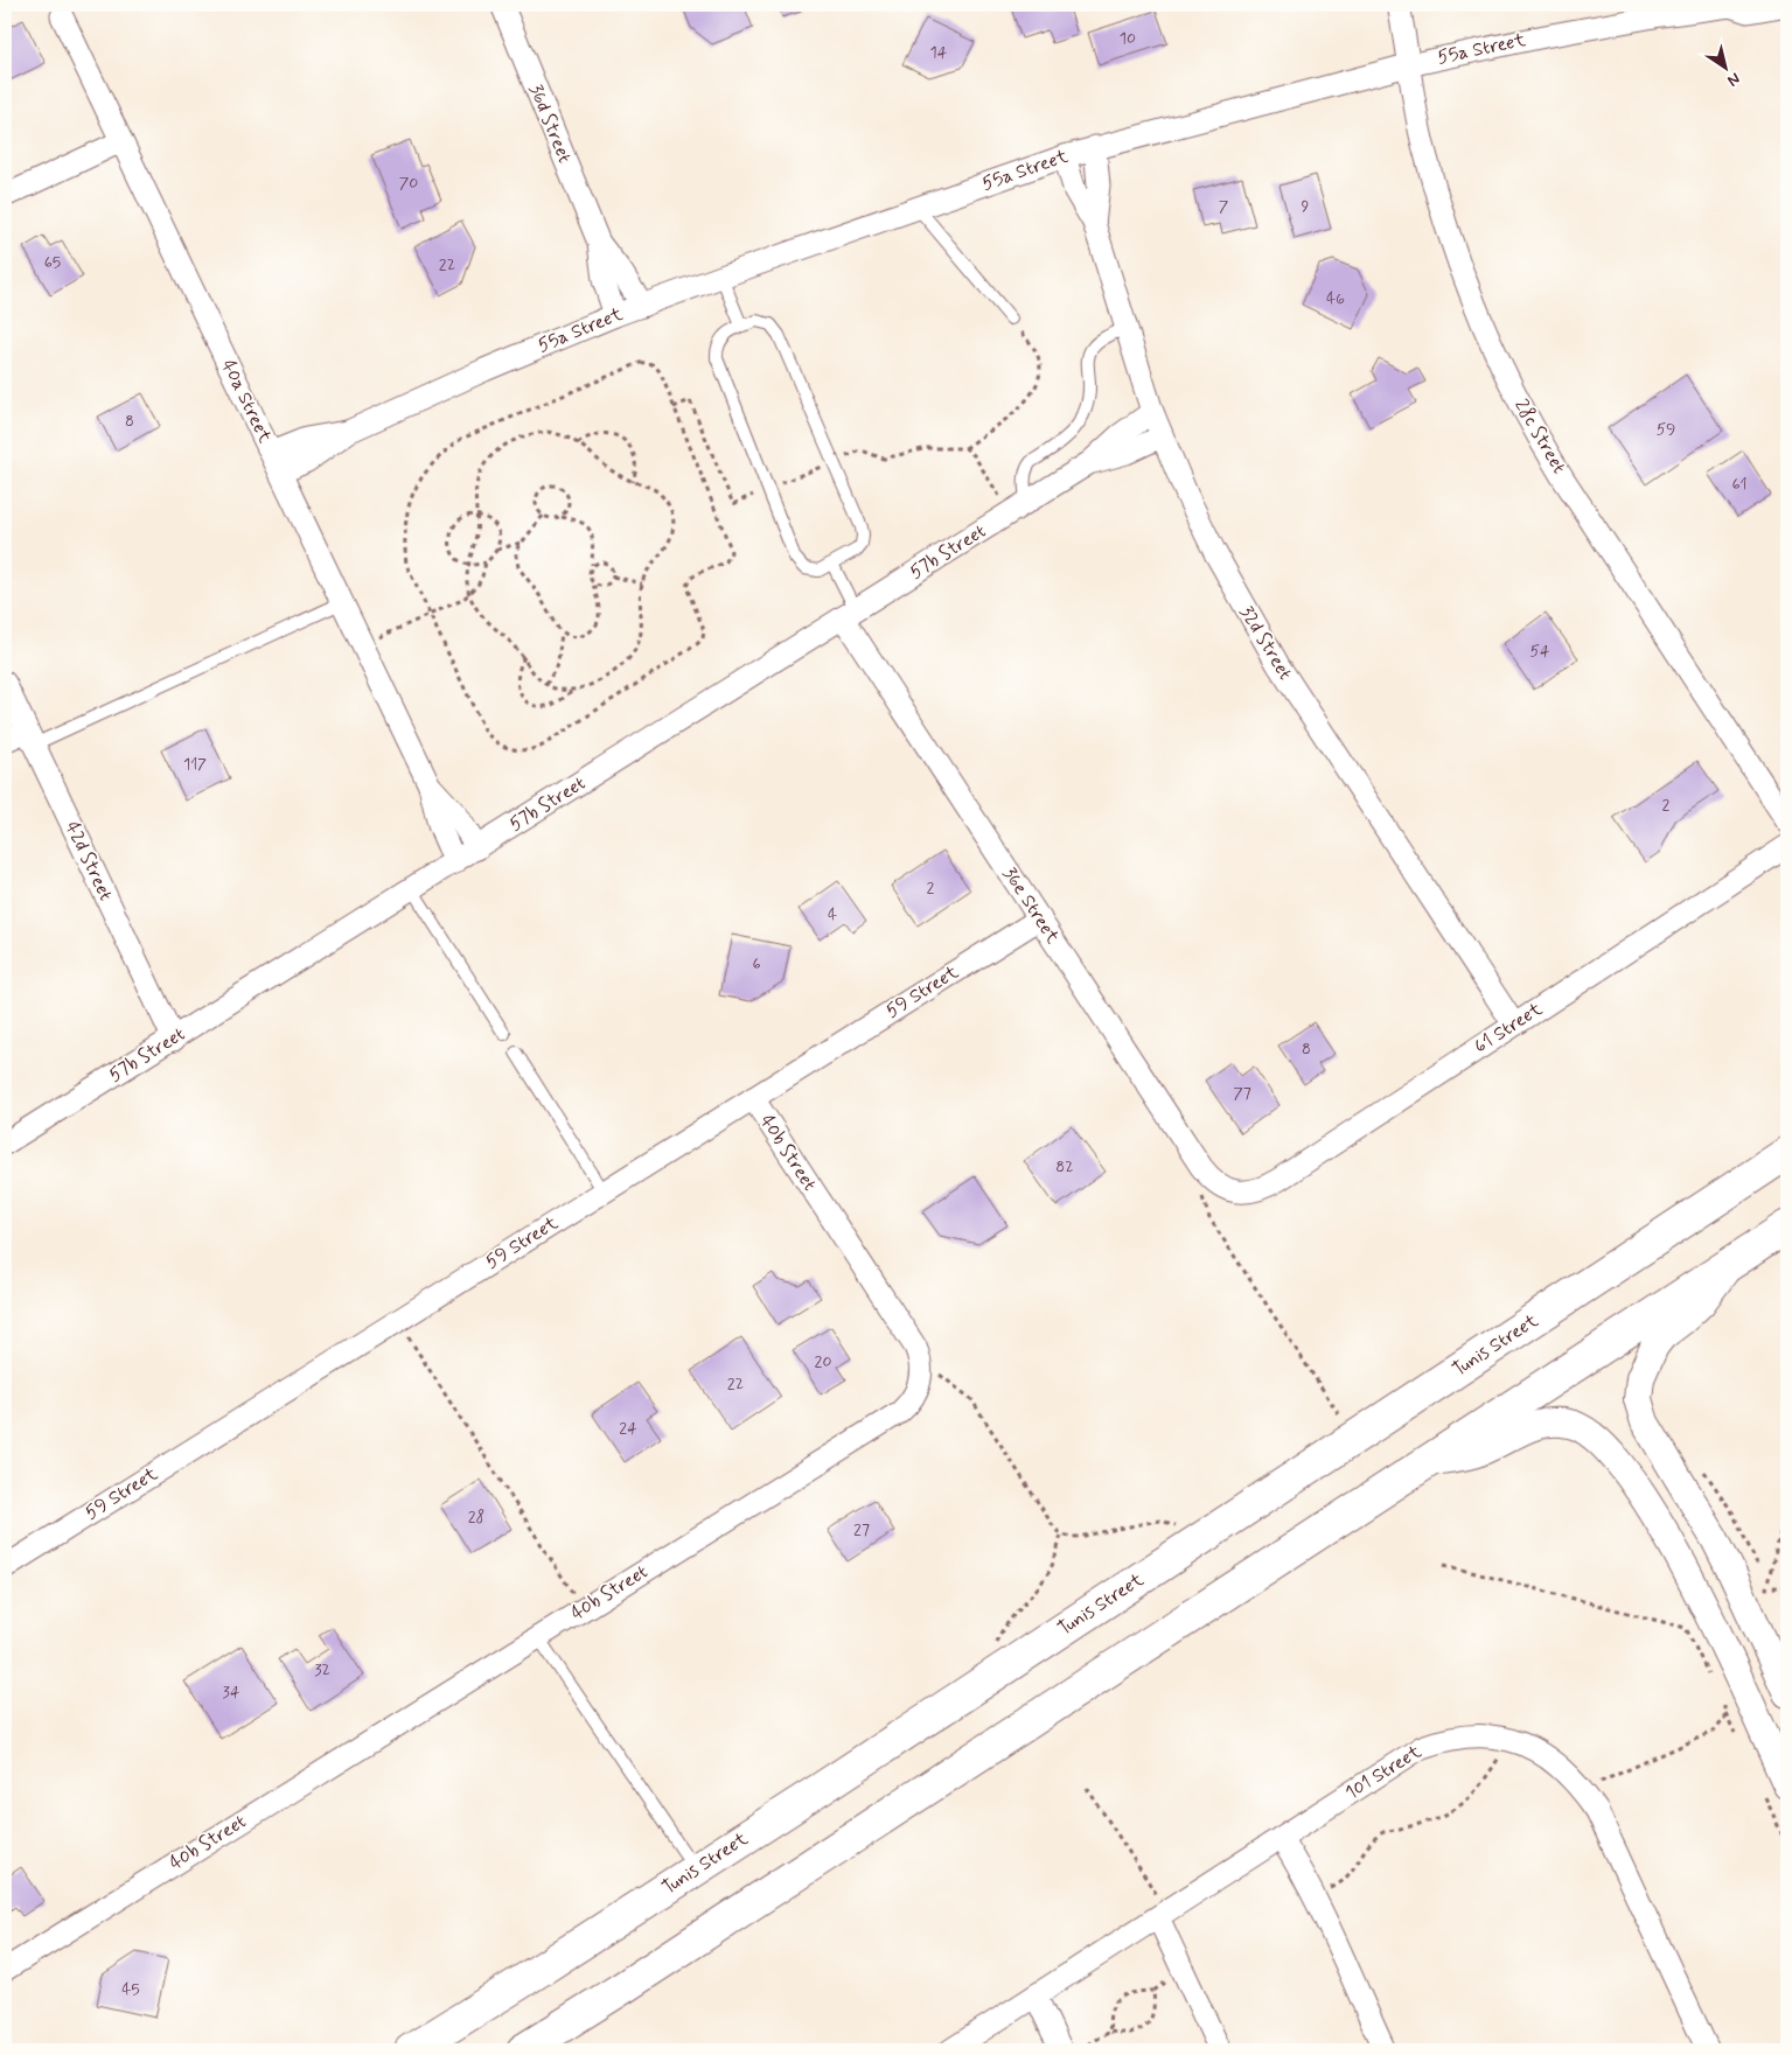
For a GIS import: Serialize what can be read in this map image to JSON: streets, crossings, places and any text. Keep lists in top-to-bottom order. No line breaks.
{"streets":{"main road":["Tunis Street"],"street":["55a Street","36d Street","40a Street","28c Street","57b Street","32d Street","42d Street","36e Street","59 Street","61 Street","40b Street","101 Street"]},"crossings":[["55a Street","36d Street"],["55a Street","40a Street"],["55a Street","28c Street"],["55a Street","32d Street"],["40a Street","57b Street"],["57b Street","32d Street"],["57b Street","42d Street"],["57b Street","36e Street"],["32d Street","61 Street"],["36e Street","59 Street"],["36e Street","61 Street"],["59 Street","40b Street"]],"house_numbers":["10","14","70","7","9","65","22","46","8","59","61","54","117","2","2","4","6","8","77","82","20","22","24","28","27","32","34","45"],"north":"bottom right"}
